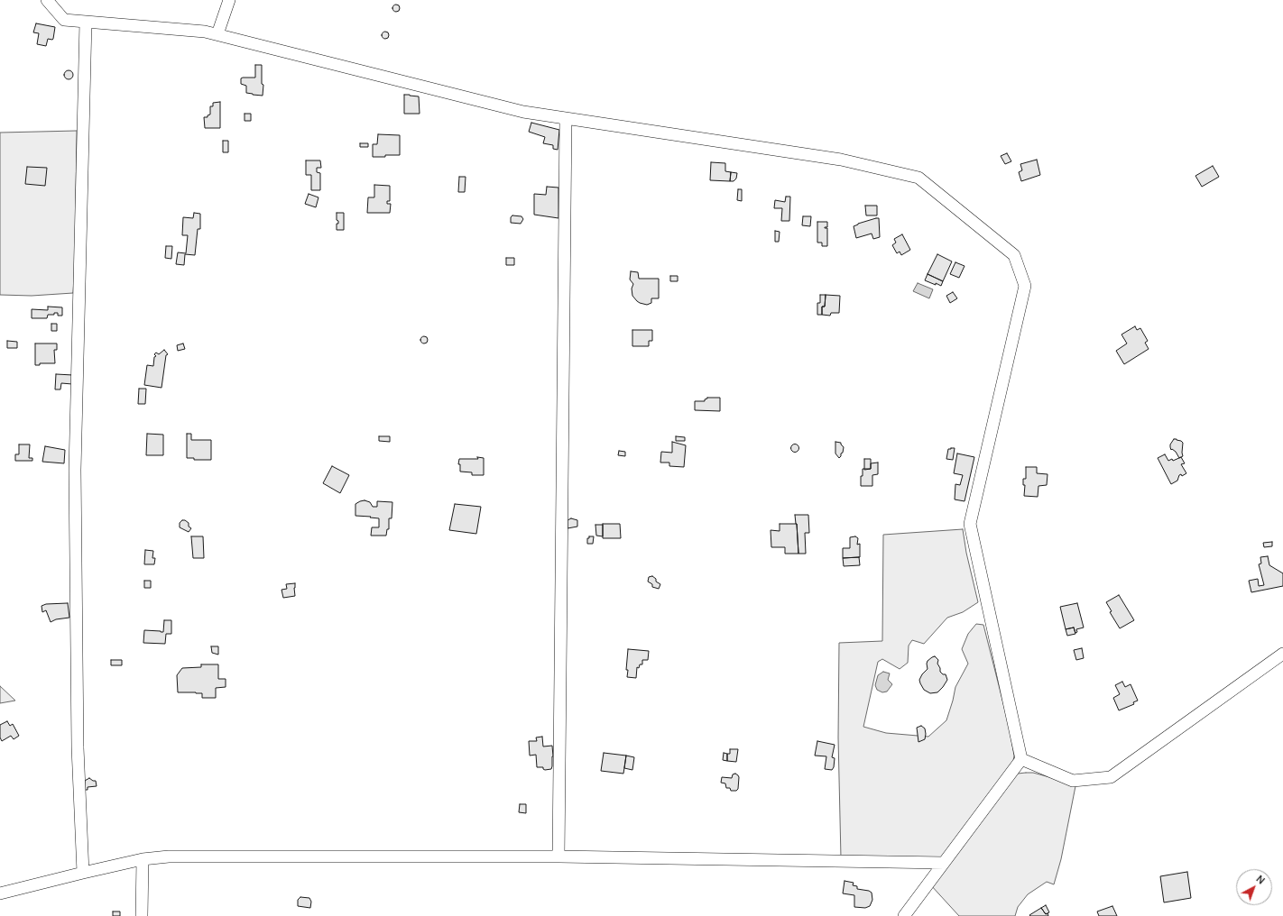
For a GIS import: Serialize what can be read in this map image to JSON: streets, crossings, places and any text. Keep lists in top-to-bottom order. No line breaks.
{"north":"top right"}
